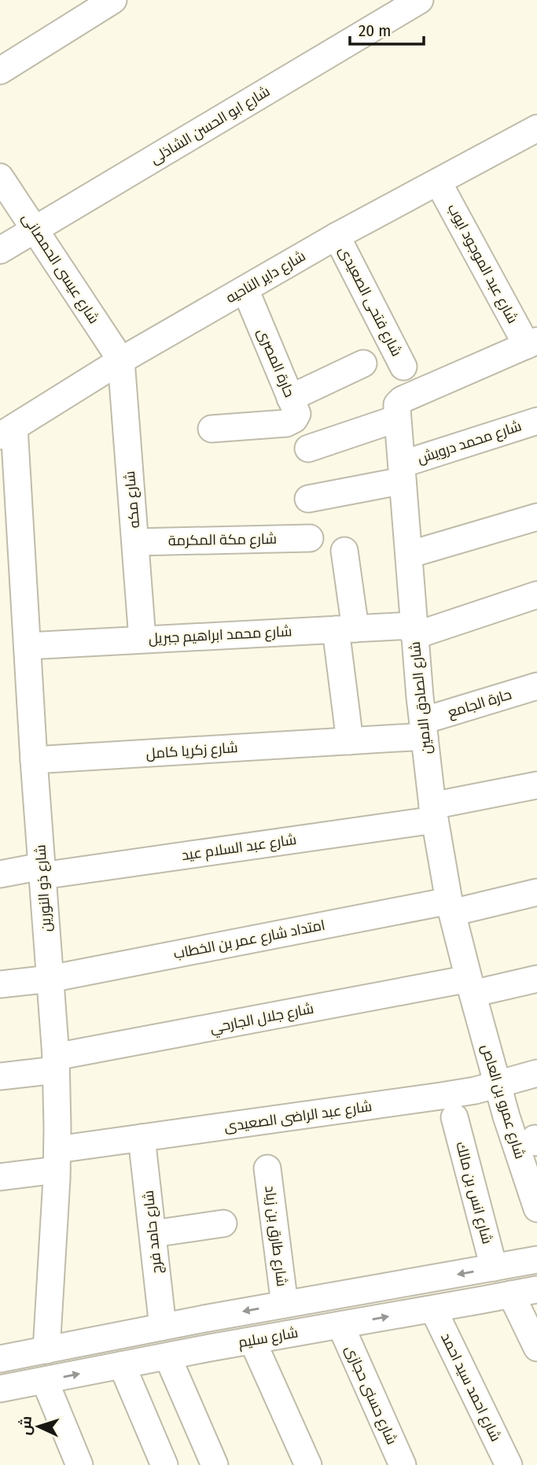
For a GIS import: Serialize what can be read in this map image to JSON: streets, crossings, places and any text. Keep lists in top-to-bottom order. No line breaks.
{"streets":{"street":["شارع ابو الحسن الشاذلى","شارع عبد الموجود ايوب","شارع عيسى الحمصانى","شارع داير الناحيه","شارع فتحى الصعيدى","حارة المصرى","شارع محمد درويش","شارع مكه","شارع مكة المكرمة","شارع محمد ابراهيم جبريل","شارع الصادق الامين","حارة الجامع","شارع زكريا كامل","شارع عبد السلام عيد","شارع ذو النورين","امتداد شارع عمر بن الخطاب","شارع جلال الجارحي","شارع عمرو بن العاص","شارع عبد الراضى الصعيدى","شارع انس بن مالك","شارع حامد فرج","شارع طارق بن زياد","شارع سليم","شارع احمد سيد احمد","شارع حسنى حجازى"]},"crossings":[["شارع ابو الحسن الشاذلى","شارع عيسى الحمصانى"],["شارع عبد الموجود ايوب","شارع داير الناحيه"],["شارع عيسى الحمصانى","شارع داير الناحيه"],["شارع عيسى الحمصانى","شارع مكه"],["شارع داير الناحيه","شارع فتحى الصعيدى"],["شارع داير الناحيه","حارة المصرى"],["شارع داير الناحيه","شارع مكه"],["شارع داير الناحيه","شارع ذو النورين"],["شارع محمد درويش","شارع الصادق الامين"],["شارع مكه","شارع مكة المكرمة"],["شارع مكه","شارع محمد ابراهيم جبريل"],["شارع محمد ابراهيم جبريل","شارع الصادق الامين"],["شارع محمد ابراهيم جبريل","شارع ذو النورين"],["شارع الصادق الامين","حارة الجامع"],["شارع الصادق الامين","شارع زكريا كامل"],["شارع الصادق الامين","شارع عبد السلام عيد"],["شارع الصادق الامين","امتداد شارع عمر بن الخطاب"],["شارع الصادق الامين","شارع جلال الجارحي"],["شارع الصادق الامين","شارع عمرو بن العاص"],["حارة الجامع","شارع زكريا كامل"],["شارع زكريا كامل","شارع ذو النورين"],["شارع عبد السلام عيد","شارع ذو النورين"],["شارع ذو النورين","امتداد شارع عمر بن الخطاب"],["شارع ذو النورين","شارع جلال الجارحي"],["شارع ذو النورين","شارع عبد الراضى الصعيدى"],["شارع جلال الجارحي","شارع عمرو بن العاص"],["شارع عمرو بن العاص","شارع عبد الراضى الصعيدى"],["شارع عبد الراضى الصعيدى","شارع حامد فرج"],["شارع سليم","شارع احمد سيد احمد"],["شارع سليم","شارع حسنى حجازى"]],"scale_bar":"20 m","north":"left"}
